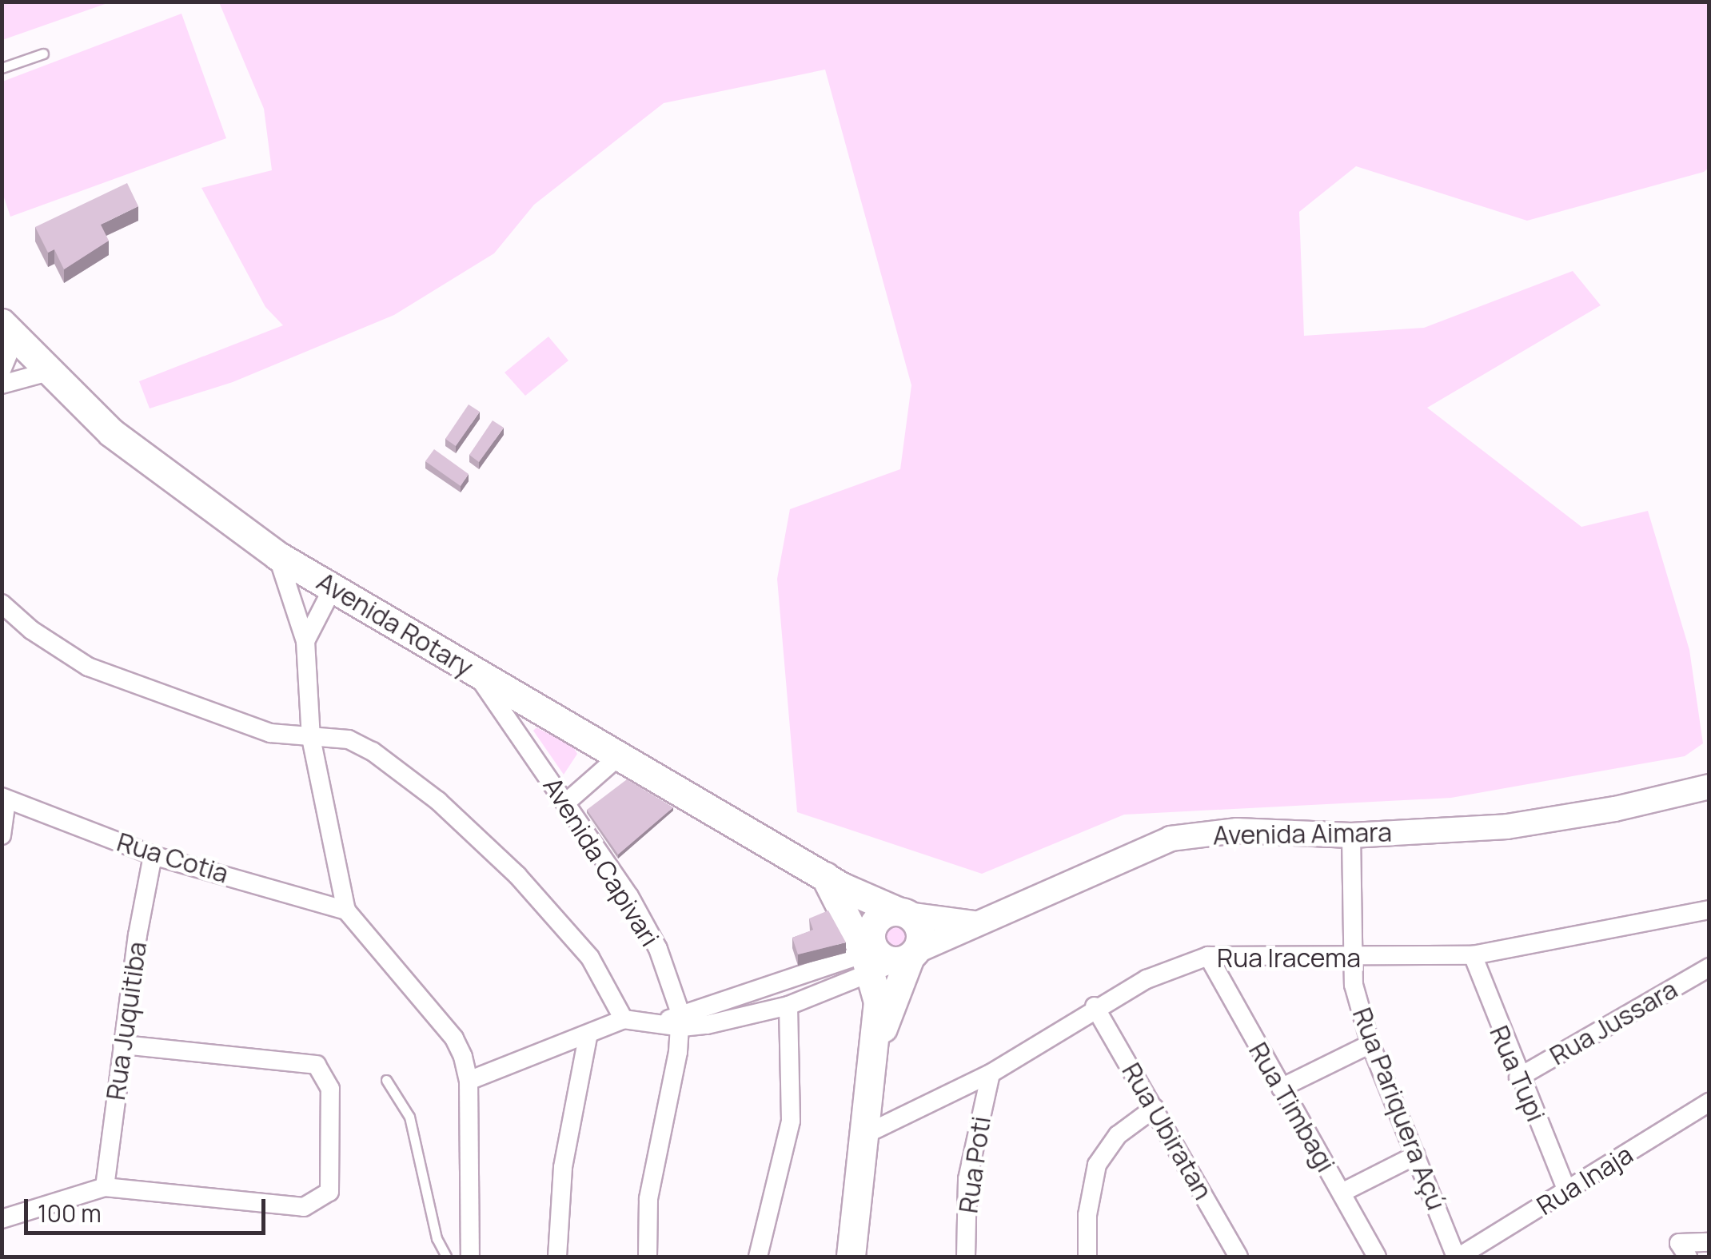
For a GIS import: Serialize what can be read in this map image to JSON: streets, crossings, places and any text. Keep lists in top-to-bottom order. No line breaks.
{"streets":{"main road":["Avenida Rotary","Avenida Aimara"],"street":["Rua Cotia","Avenida Capivari","Rua Iracema","Rua Juquitiba","Rua Jussara","Rua Tupi","Rua Timbagi","Rua Pariquera Açú","Rua Ubiratan","Rua Poti","Rua Inaja"]},"crossings":[["Avenida Rotary","Avenida Aimara"],["Avenida Rotary","Avenida Capivari"],["Avenida Aimara","Rua Pariquera Açú"],["Rua Cotia","Rua Juquitiba"],["Rua Iracema","Rua Tupi"],["Rua Iracema","Rua Timbagi"],["Rua Iracema","Rua Pariquera Açú"],["Rua Iracema","Rua Ubiratan"],["Rua Iracema","Rua Poti"],["Rua Jussara","Rua Tupi"],["Rua Tupi","Rua Inaja"],["Rua Pariquera Açú","Rua Inaja"]],"scale_bar":"100 m"}
